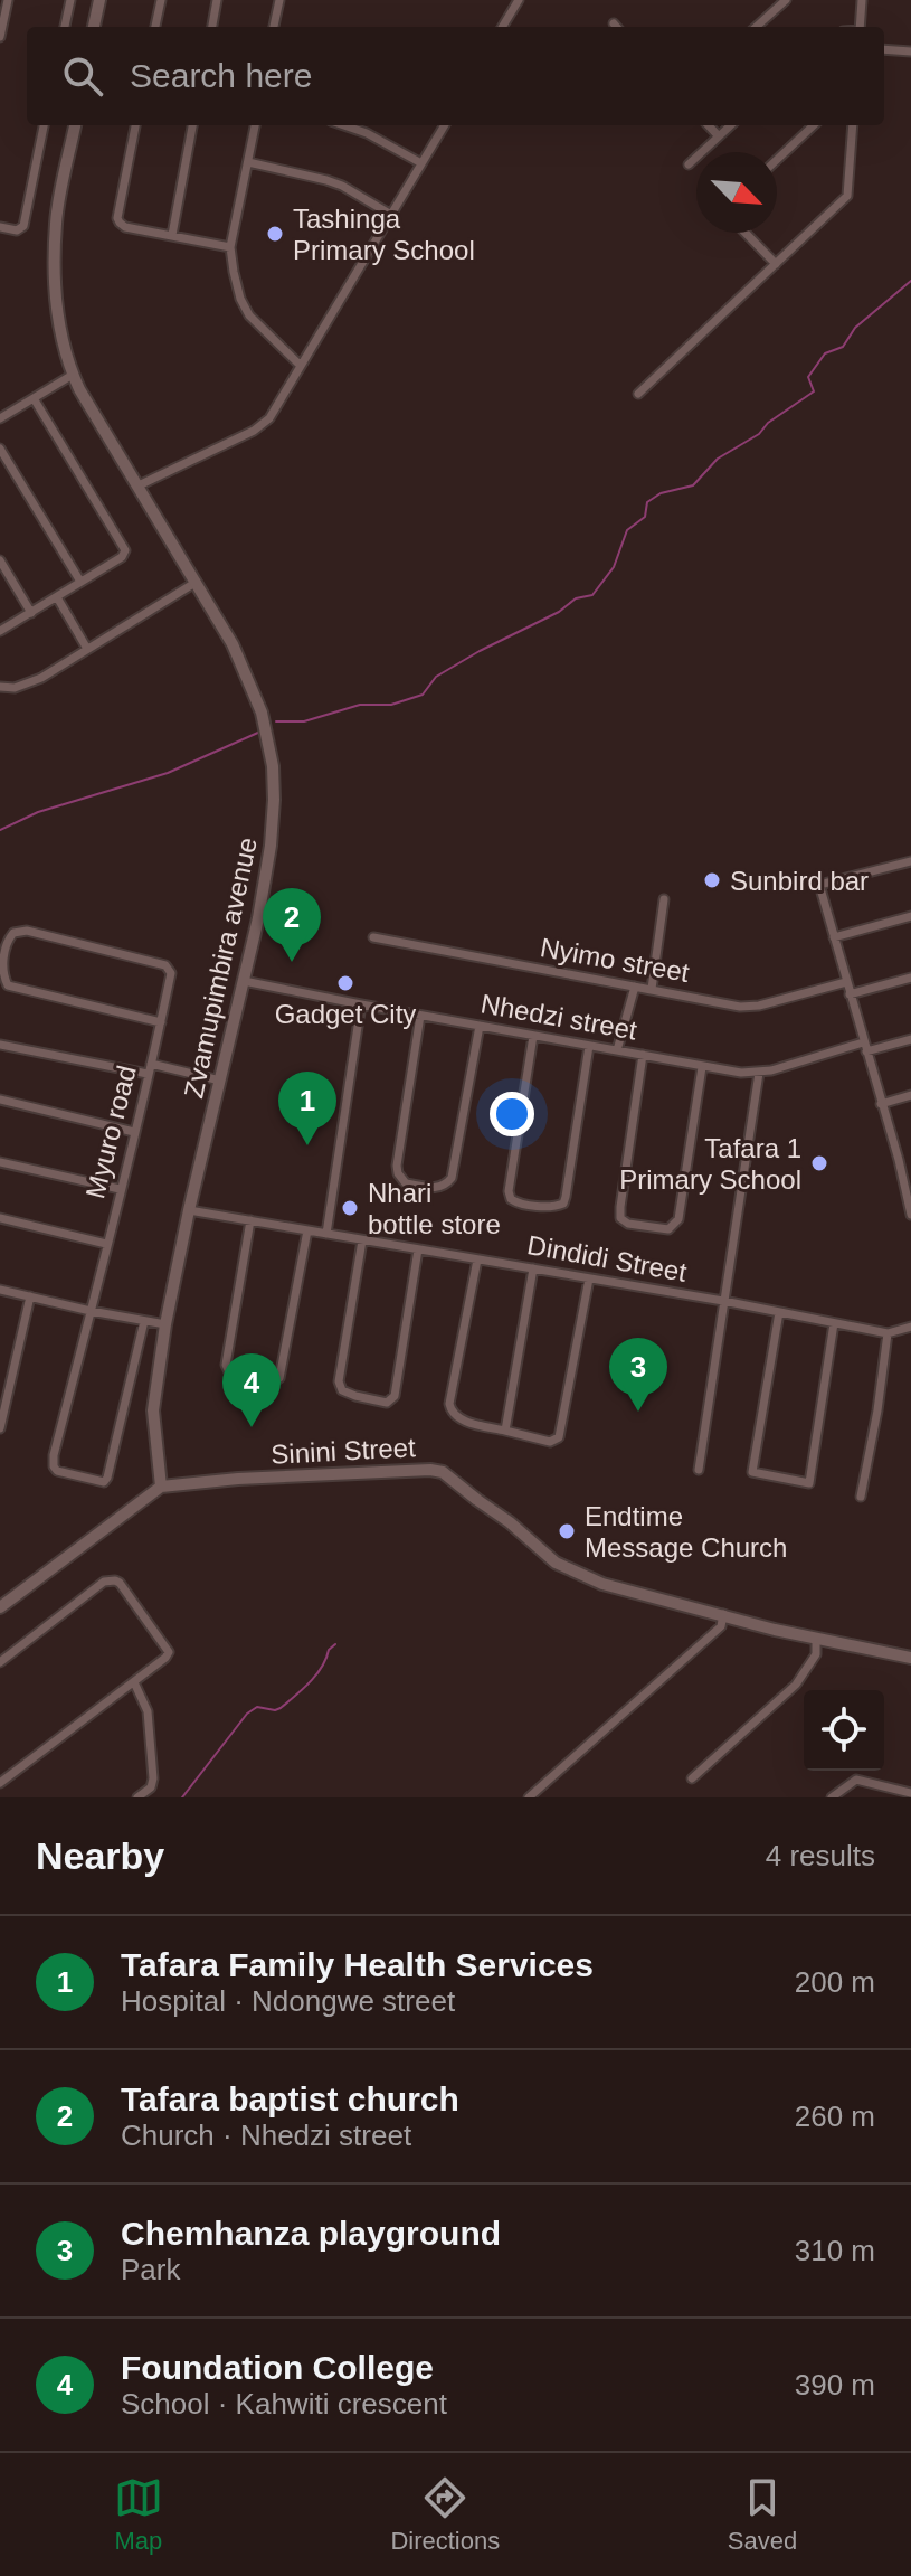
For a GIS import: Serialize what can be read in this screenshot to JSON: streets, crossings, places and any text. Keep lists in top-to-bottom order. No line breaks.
{"streets":{"street":["Nyimo street","Zvamupimbira avenue","Nhedzi street","Myuro road","Dindidi Street","Sinini Street"]},"crossings":[["Zvamupimbira avenue","Nhedzi street"],["Zvamupimbira avenue","Dindidi Street"],["Zvamupimbira avenue","Sinini Street"]],"places":["Tashinga Primary School","Sunbird bar","Gadget City","Tafara 1 Primary School","Nhari bottle store","Endtime Message Church"],"north":"bottom right","page":{"search":"Search here","pins":["2","1","3","4"],"heading":["Nearby","4 results"],"list":[{"mark":"1","name":"Tafara Family Health Services","note":"Hospital · Ndongwe street","value":"200 m"},{"mark":"2","name":"Tafara baptist church","note":"Church · Nhedzi street","value":"260 m"},{"mark":"3","name":"Chemhanza playground","note":"Park","value":"310 m"},{"mark":"4","name":"Foundation College","note":"School · Kahwiti crescent","value":"390 m"}],"nav":["Map","Directions","Saved"]}}
